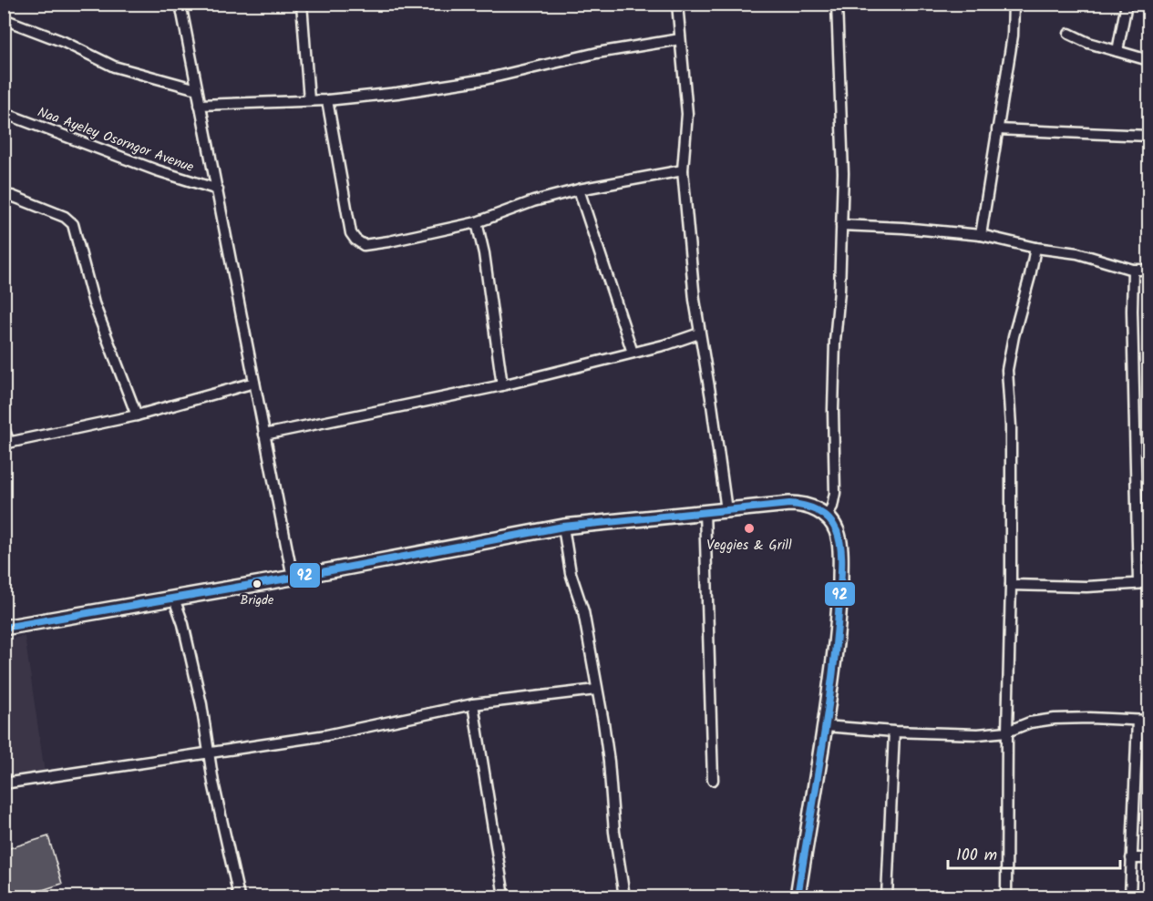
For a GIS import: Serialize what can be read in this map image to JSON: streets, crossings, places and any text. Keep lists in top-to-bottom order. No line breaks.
{"streets":{"street":["Naa Ayeley Osorngor Avenue"]},"places":["Veggies & Grill","Brigde"],"lines":["transit line 92"],"scale_bar":"100 m"}
